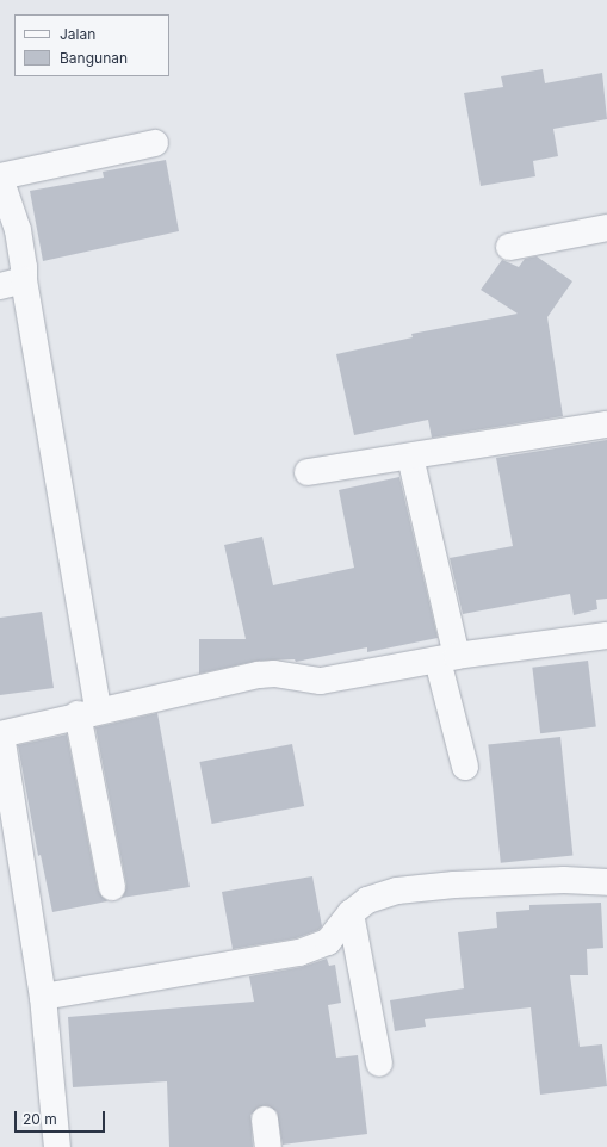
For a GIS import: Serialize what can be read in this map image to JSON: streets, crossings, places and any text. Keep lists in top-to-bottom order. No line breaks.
{"legend":["Jalan","Bangunan"],"scale_bar":"20 m"}
